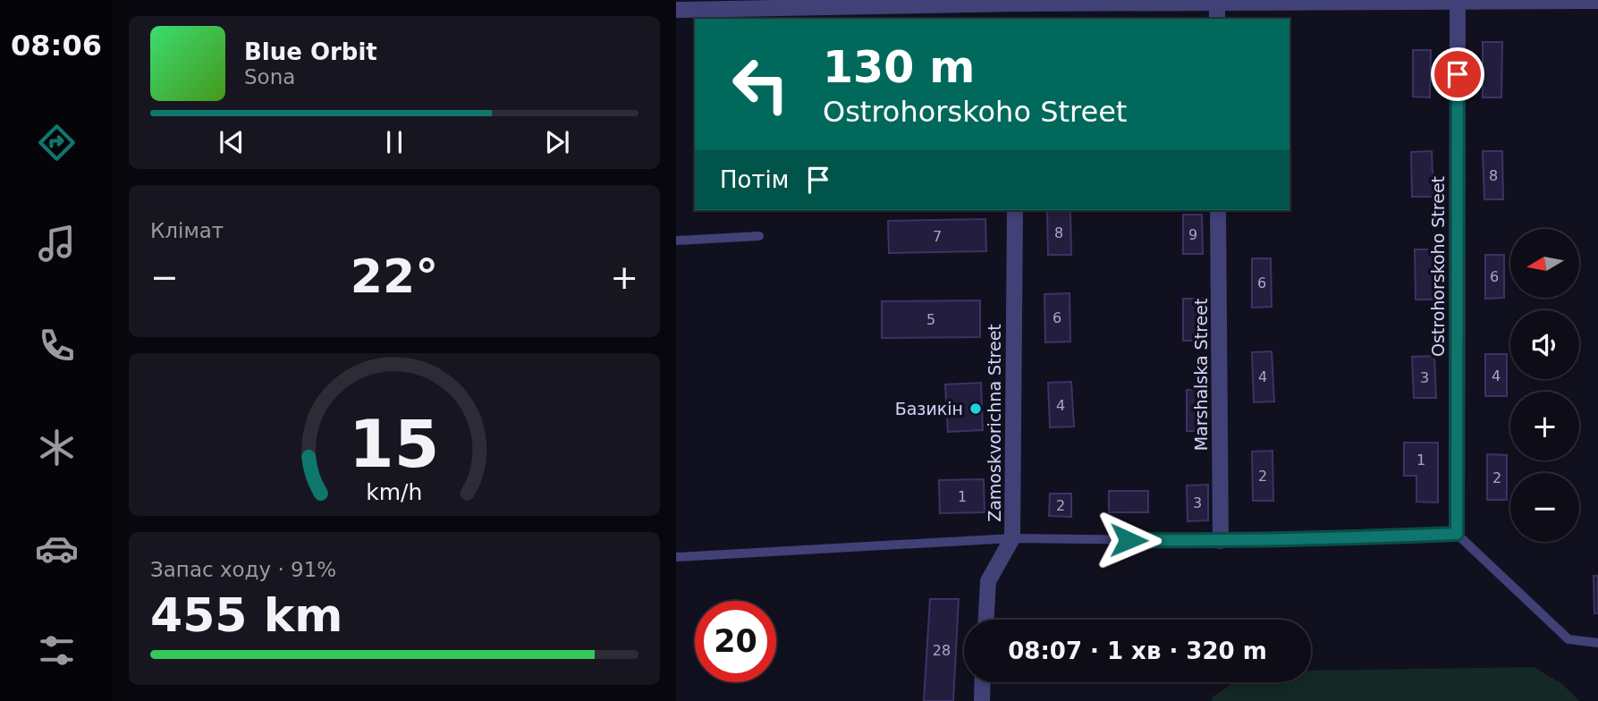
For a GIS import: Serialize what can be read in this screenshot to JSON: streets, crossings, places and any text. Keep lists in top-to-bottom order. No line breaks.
{"streets":{"street":["Ostrohorskoho Street","Marshalska Street","Zamoskvorichna Street"]},"places":["Базикін"],"house_numbers":["8","8","9","7","6","6","6","5","4","4","3","4","1","2","2","1","3","2","28"],"north":"left","page":{"tabs":"08:06","turn":["130 m","Ostrohorskoho Street"],"song":["Blue Orbit","Sona"],"then":"Потім","tile":["Клімат",["Запас ходу · 91%","455 km"]],"map_buttons":["+","−"],"heat":["−","22°","+"],"limit":"20","trip":"08:07 · 1 хв · 320 m","gauge":["15","km/h"]}}
